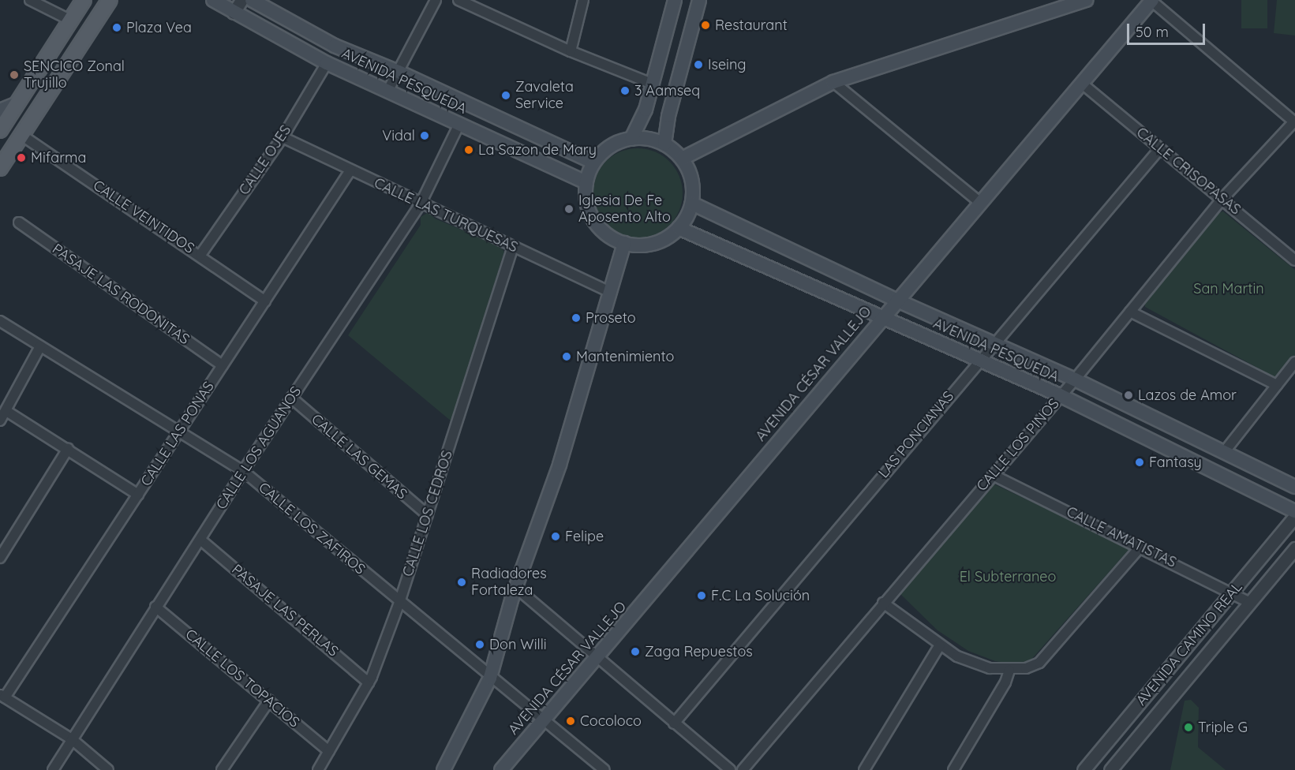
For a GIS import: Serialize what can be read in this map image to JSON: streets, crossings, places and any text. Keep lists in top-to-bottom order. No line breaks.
{"streets":{"main road":["AVENIDA PESQUEDA","AVENIDA CÉSAR VALLEJO"],"street":["CALLE OJES","CALLE CRISOPASAS","CALLE LAS TURQUESAS","CALLE VEINTIDOS","PASAJE LAS RODONITAS","CALLE LAS PONAS","LAS PONCIANAS","CALLE LOS PINOS","CALLE LOS AGUANOS","CALLE LAS GEMAS","CALLE LOS CEDROS","CALLE LOS ZAFIROS","CALLE AMATISTAS","PASAJE LAS PERLAS","AVENIDA CAMINO REAL","CALLE LOS TOPACIOS"]},"crossings":[["AVENIDA PESQUEDA","CALLE OJES"],["AVENIDA PESQUEDA","AVENIDA CÉSAR VALLEJO"],["AVENIDA PESQUEDA","LAS PONCIANAS"],["AVENIDA PESQUEDA","CALLE LOS PINOS"],["AVENIDA PESQUEDA","CALLE LOS AGUANOS"],["CALLE OJES","CALLE LAS TURQUESAS"],["CALLE OJES","CALLE VEINTIDOS"],["CALLE CRISOPASAS","AVENIDA CÉSAR VALLEJO"],["CALLE CRISOPASAS","LAS PONCIANAS"],["CALLE CRISOPASAS","CALLE LOS PINOS"],["CALLE LAS TURQUESAS","CALLE LAS PONAS"],["CALLE LAS TURQUESAS","CALLE LOS AGUANOS"],["CALLE LAS TURQUESAS","CALLE LOS CEDROS"],["CALLE VEINTIDOS","CALLE LAS PONAS"],["PASAJE LAS RODONITAS","CALLE LAS PONAS"],["CALLE LAS PONAS","CALLE LOS ZAFIROS"],["CALLE LOS PINOS","CALLE AMATISTAS"],["CALLE LOS AGUANOS","CALLE LAS GEMAS"],["CALLE LOS AGUANOS","CALLE LOS ZAFIROS"],["CALLE LOS AGUANOS","PASAJE LAS PERLAS"],["CALLE LOS AGUANOS","CALLE LOS TOPACIOS"],["CALLE LAS GEMAS","CALLE LOS CEDROS"],["CALLE LOS CEDROS","CALLE LOS ZAFIROS"],["CALLE LOS CEDROS","PASAJE LAS PERLAS"],["CALLE LOS CEDROS","CALLE LOS TOPACIOS"],["CALLE AMATISTAS","AVENIDA CAMINO REAL"]],"parks":["San Martin","El Subterraneo"],"places":["Restaurant","Plaza Vea","Iseing","SENCICO Zonal Trujillo","3 Aamseq","Zavaleta Service","Vidal","La Sazon de Mary","Mifarma","Iglesia De Fe Aposento Alto","Proseto","Mantenimiento","Lazos de Amor","Fantasy","Felipe","Radiadores Fortaleza","F.C La Solución","Don Willi","Zaga Repuestos","Cocoloco","Triple G"],"scale_bar":"50 m"}
